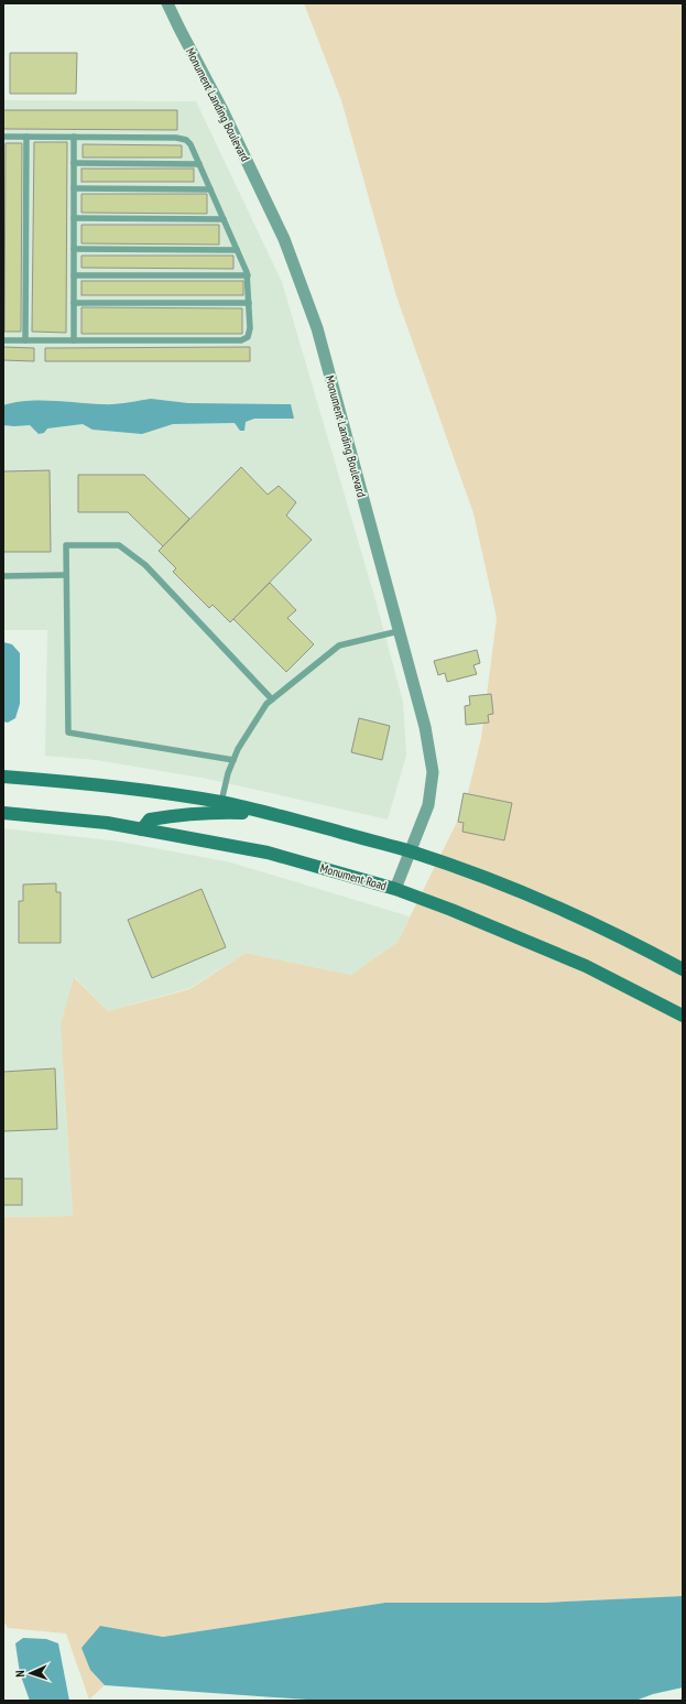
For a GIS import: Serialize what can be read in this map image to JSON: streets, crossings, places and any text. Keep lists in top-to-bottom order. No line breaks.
{"streets":{"main road":["Monument Road"],"street":["Monument Landing Boulevard"]},"crossings":[["Monument Landing Boulevard","Monument Road"]],"north":"left"}
